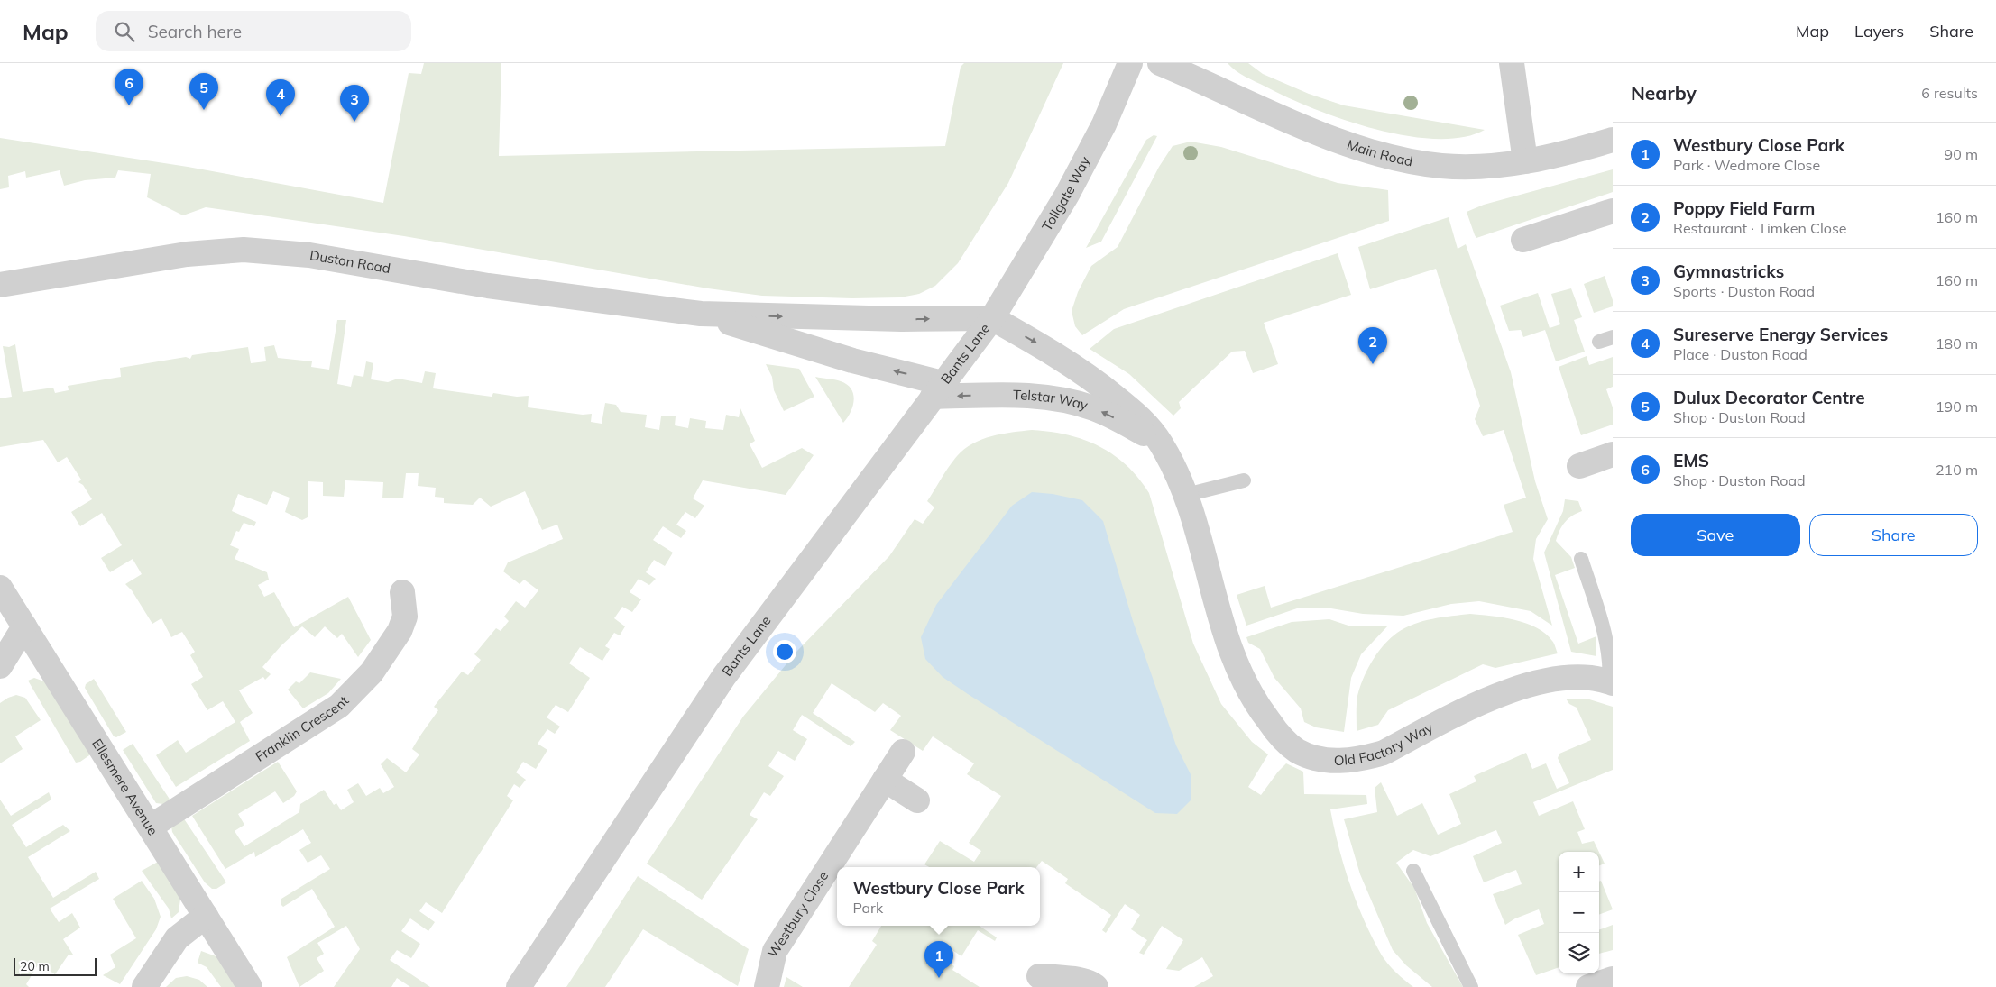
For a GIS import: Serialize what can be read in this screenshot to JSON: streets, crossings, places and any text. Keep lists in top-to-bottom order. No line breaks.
{"streets":{"street":["Main Road","Tollgate Way","Duston Road","Bants Lane","Telstar Way","Franklin Crescent","Old Factory Way","Ellesmere Avenue","Westbury Close"]},"crossings":[["Tollgate Way","Bants Lane"],["Tollgate Way","Telstar Way"],["Duston Road","Telstar Way"],["Bants Lane","Telstar Way"],["Telstar Way","Old Factory Way"],["Franklin Crescent","Ellesmere Avenue"]],"scale_bar":"20 m","page":{"header":"Map","search":"Search here","nav":["Map","Layers","Share"],"heading":["Nearby","6 results"],"pins":["6","5","4","3","2","1"],"list":[{"mark":"1","name":"Westbury Close Park","note":"Park · Wedmore Close","value":"90 m"},{"mark":"2","name":"Poppy Field Farm","note":"Restaurant · Timken Close","value":"160 m"},{"mark":"3","name":"Gymnastricks","note":"Sports · Duston Road","value":"160 m"},{"mark":"4","name":"Sureserve Energy Services","note":"Place · Duston Road","value":"180 m"},{"mark":"5","name":"Dulux Decorator Centre","note":"Shop · Duston Road","value":"190 m"},{"mark":"6","name":"EMS","note":"Shop · Duston Road","value":"210 m"}],"buttons":["Save","Share"],"map_buttons":["+","−"],"popup":["Westbury Close Park","Park"],"scale":"20 m"}}
